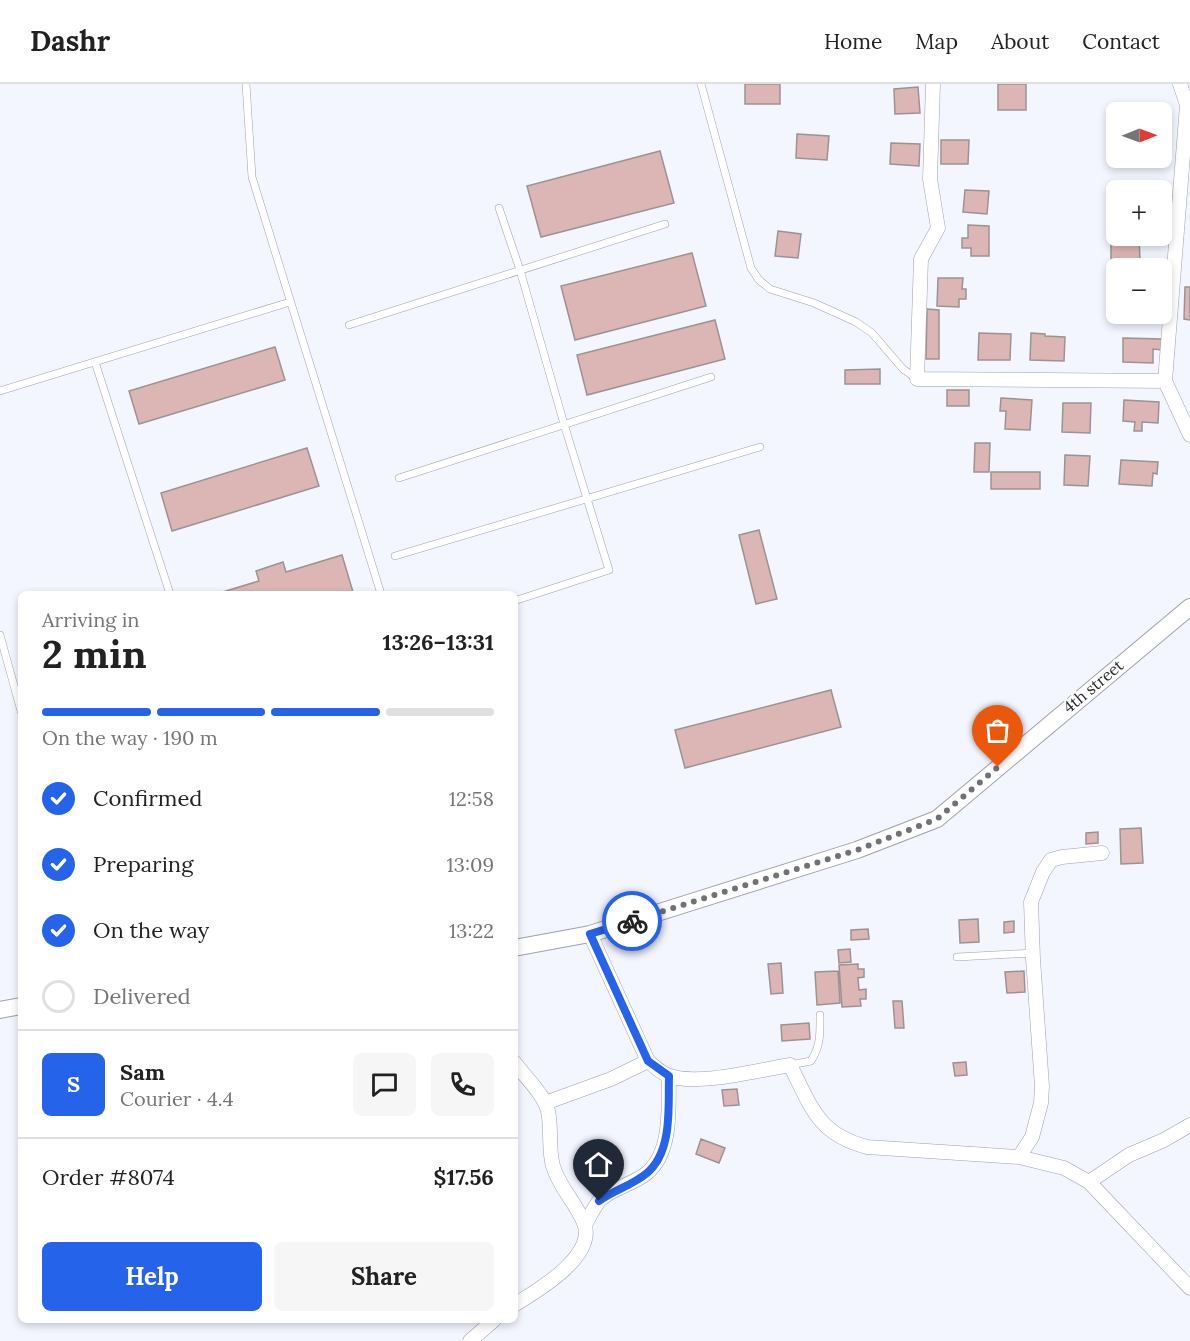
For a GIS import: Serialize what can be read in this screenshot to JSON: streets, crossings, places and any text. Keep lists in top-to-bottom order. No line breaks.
{"streets":{"street":["4th street"]},"north":"right","page":{"header":"Dashr","nav":["Home","Map","About","Contact"],"map_buttons":["+","−"],"heading":["2 min","Arriving in","13:26–13:31"],"panel":["Sam","Courier · 4.4","Order #8074","$17.56"],"bar":"On the way · 190 m","list":[["Confirmed","12:58"],["Preparing","13:09"],["On the way","13:22"],"Delivered"],"round":"S","buttons":["Help","Share"]}}
